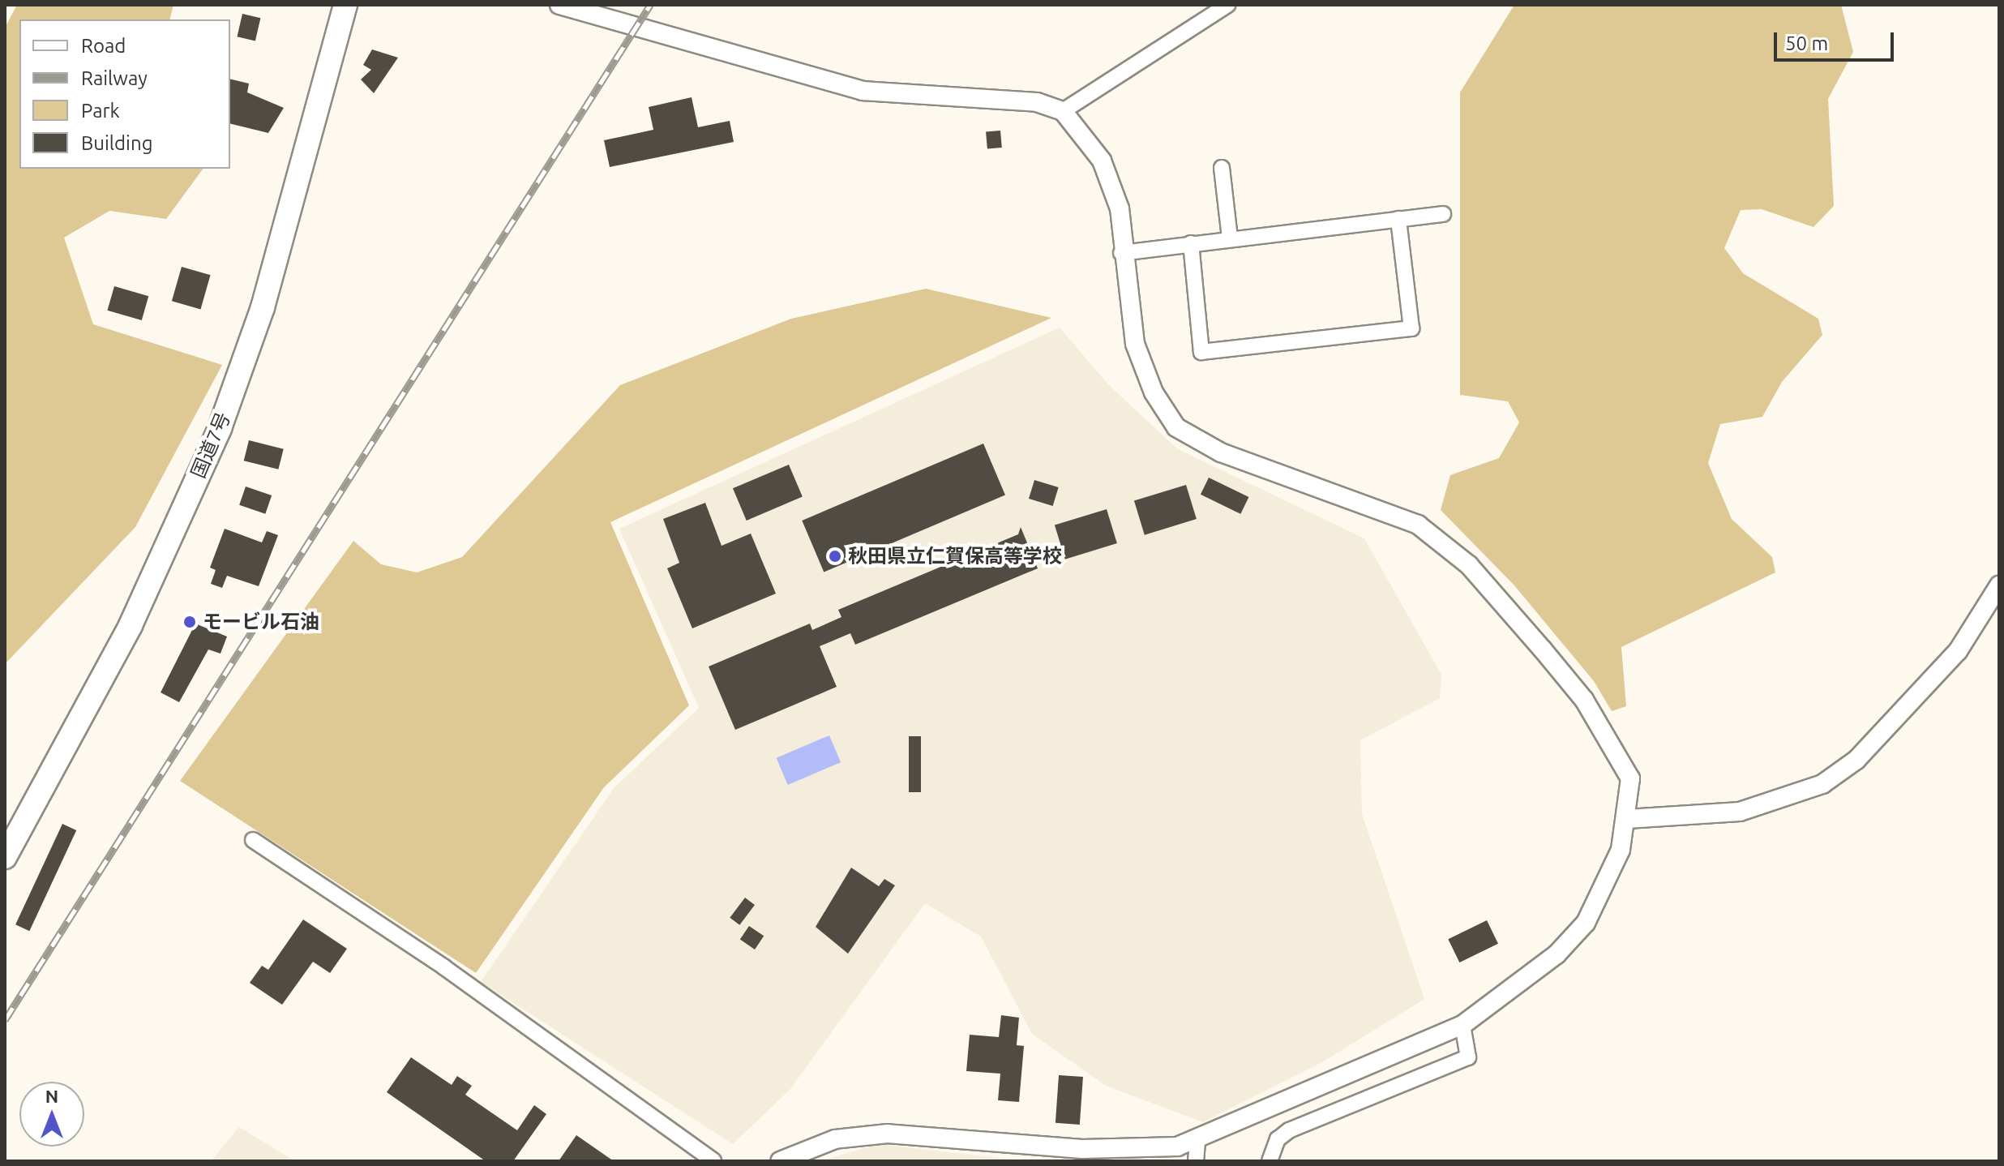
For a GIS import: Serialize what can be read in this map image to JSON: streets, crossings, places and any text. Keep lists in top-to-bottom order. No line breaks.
{"streets":{"highway":["国道7号"]},"places":["秋田県立仁賀保高等学校","モービル石油"],"legend":["Road","Railway","Park","Building"],"scale_bar":"50 m","north":"top"}
